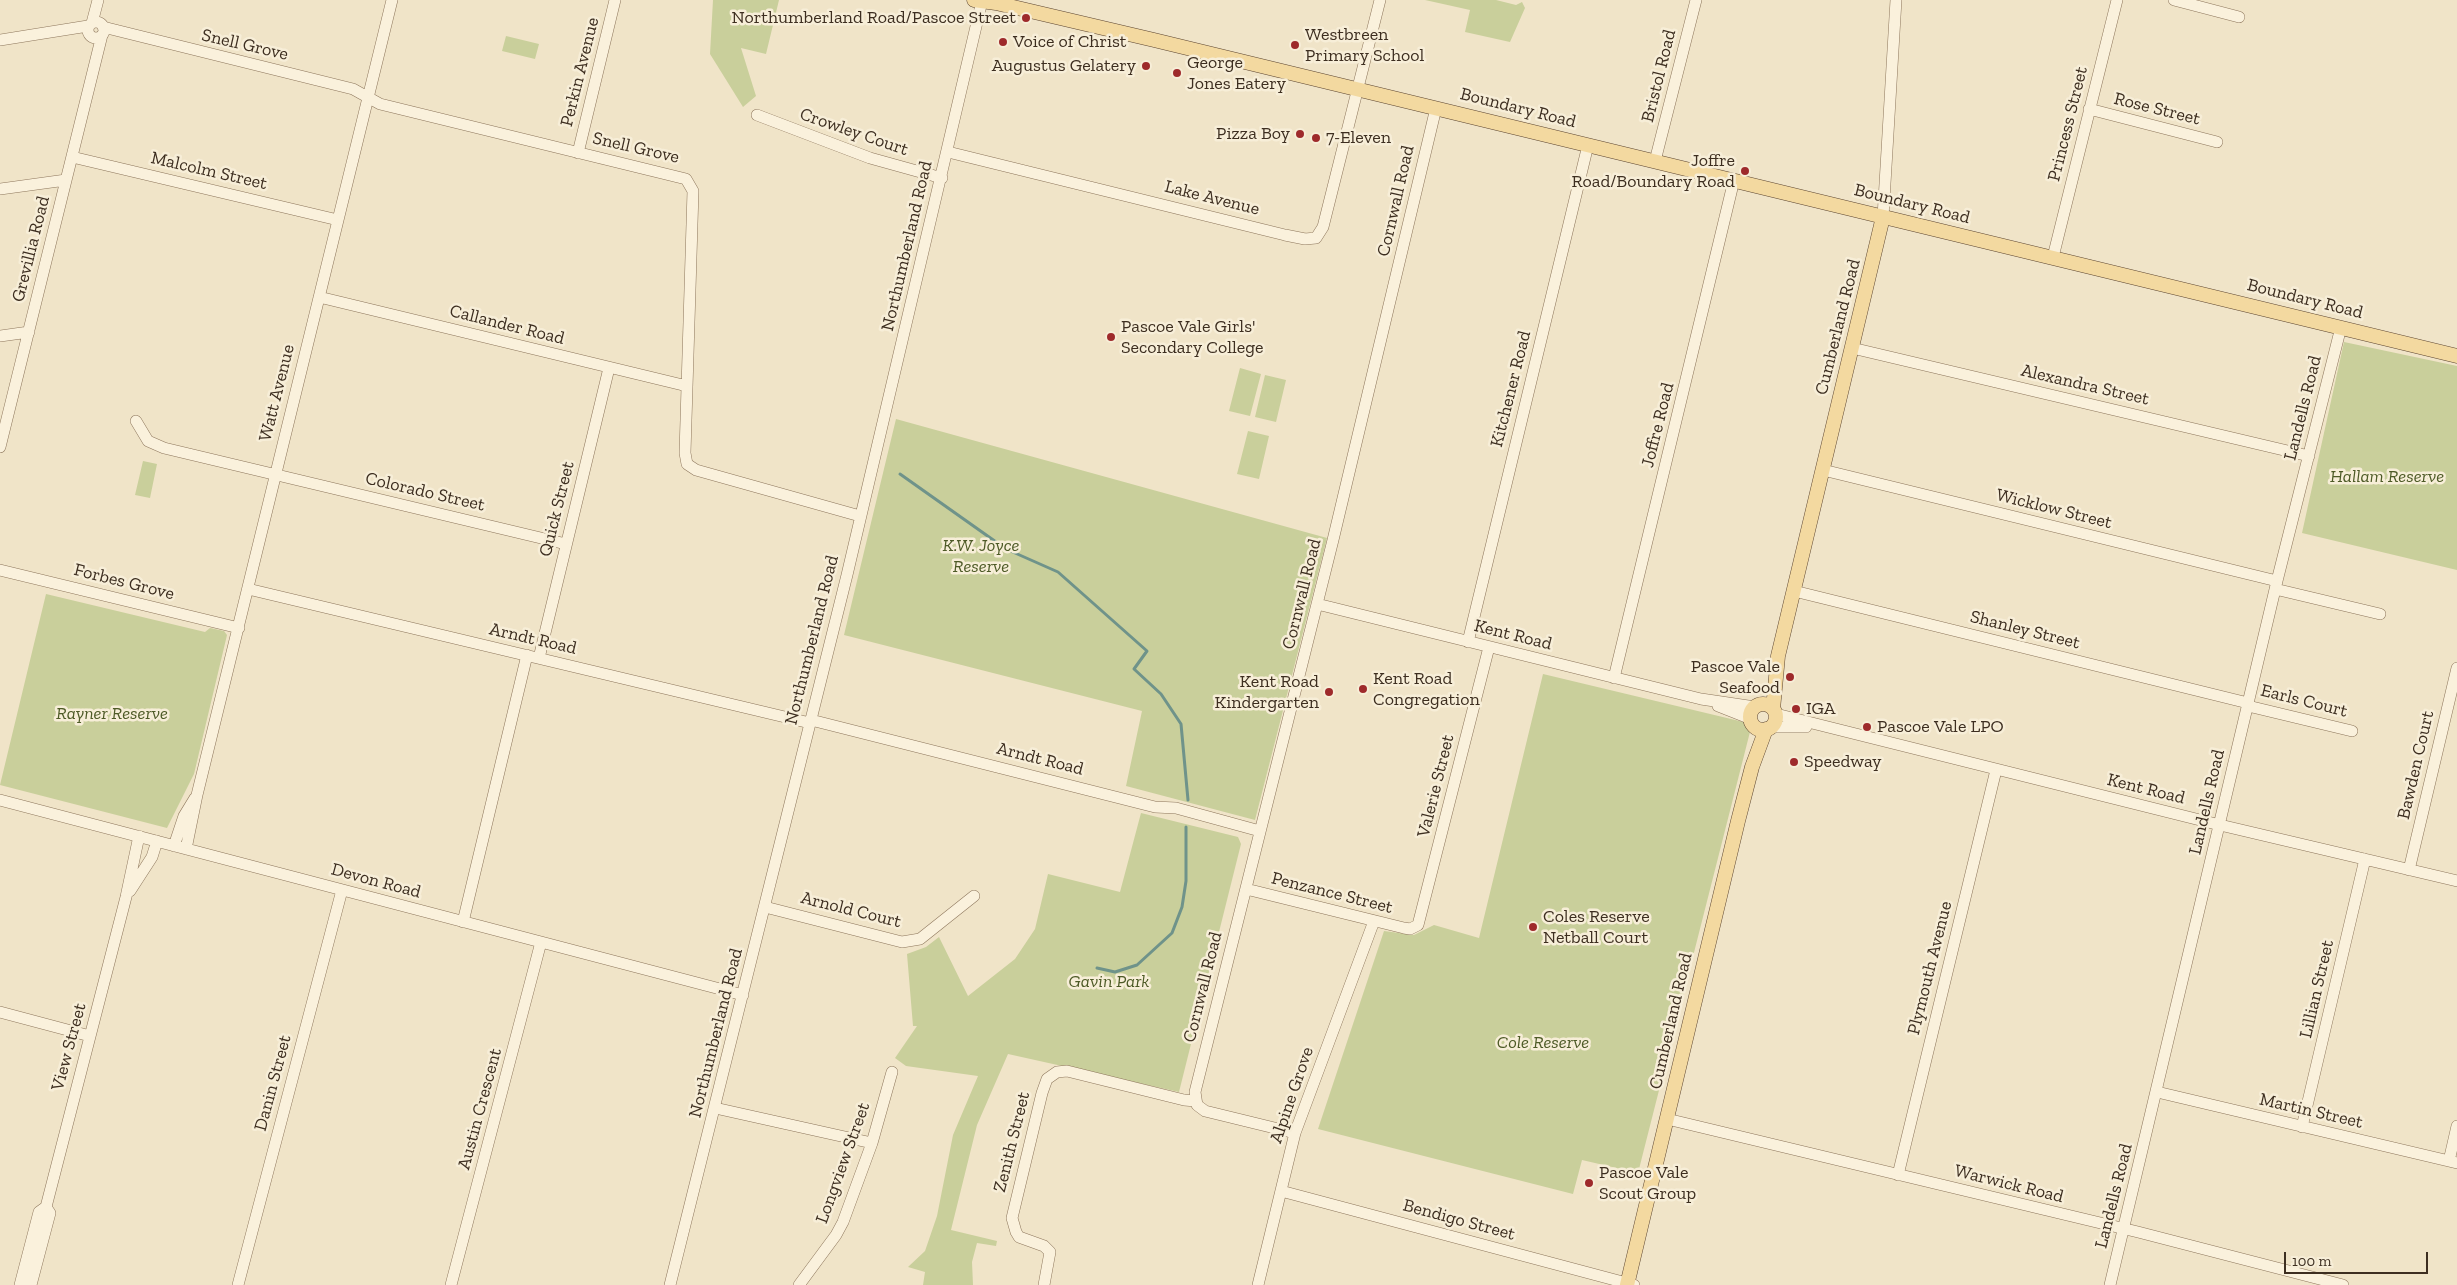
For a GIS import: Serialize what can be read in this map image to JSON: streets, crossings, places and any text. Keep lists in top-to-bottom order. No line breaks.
{"streets":{"main road":["Boundary Road","Cumberland Road"],"street":["Snell Grove","Perkin Avenue","Bristol Road","Rose Street","Princess Street","Crowley Court","Malcolm Street","Lake Avenue","Cornwall Road","Northumberland Road","Grevillia Road","Callander Road","Alexandra Street","Kitchener Road","Watt Avenue","Landells Road","Joffre Road","Colorado Street","Quick Street","Wicklow Street","Forbes Grove","Shanley Street","Kent Road","Arndt Road","Earls Court","Bawden Court","Valerie Street","Devon Road","Penzance Street","Arnold Court","Plymouth Avenue","Lillian Street","View Street","Danin Street","Alpine Grove","Austin Crescent","Martin Street","Zenith Street","Longview Street","Warwick Road","Bendigo Street"]},"crossings":[["Snell Grove","Perkin Avenue"],["Snell Grove","Northumberland Road"],["Snell Grove","Grevillia Road"],["Snell Grove","Callander Road"],["Snell Grove","Watt Avenue"],["Bristol Road","Boundary Road"],["Boundary Road","Princess Street"],["Boundary Road","Lake Avenue"],["Boundary Road","Cornwall Road"],["Boundary Road","Northumberland Road"],["Boundary Road","Cumberland Road"],["Boundary Road","Kitchener Road"],["Boundary Road","Landells Road"],["Boundary Road","Joffre Road"],["Rose Street","Princess Street"],["Crowley Court","Northumberland Road"],["Malcolm Street","Grevillia Road"],["Malcolm Street","Watt Avenue"],["Lake Avenue","Northumberland Road"],["Cornwall Road","Kent Road"],["Cornwall Road","Arndt Road"],["Cornwall Road","Penzance Street"],["Cornwall Road","Zenith Street"],["Northumberland Road","Arndt Road"],["Northumberland Road","Devon Road"],["Northumberland Road","Arnold Court"],["Callander Road","Watt Avenue"],["Callander Road","Quick Street"],["Cumberland Road","Alexandra Street"],["Cumberland Road","Wicklow Street"],["Cumberland Road","Shanley Street"],["Cumberland Road","Kent Road"],["Cumberland Road","Warwick Road"],["Cumberland Road","Bendigo Street"],["Alexandra Street","Landells Road"],["Kitchener Road","Kent Road"],["Watt Avenue","Colorado Street"],["Watt Avenue","Forbes Grove"],["Watt Avenue","Arndt Road"],["Watt Avenue","Devon Road"],["Landells Road","Wicklow Street"],["Landells Road","Shanley Street"],["Landells Road","Kent Road"],["Landells Road","Earls Court"],["Landells Road","Martin Street"],["Landells Road","Warwick Road"],["Joffre Road","Kent Road"],["Colorado Street","Quick Street"],["Quick Street","Arndt Road"],["Shanley Street","Earls Court"],["Kent Road","Bawden Court"],["Kent Road","Valerie Street"],["Kent Road","Plymouth Avenue"],["Kent Road","Lillian Street"],["Valerie Street","Penzance Street"],["Devon Road","View Street"],["Devon Road","Danin Street"],["Devon Road","Austin Crescent"],["Penzance Street","Alpine Grove"],["Plymouth Avenue","Warwick Road"],["Lillian Street","Martin Street"],["Alpine Grove","Bendigo Street"]],"parks":["Hallam Reserve","K.W. Joyce Reserve","Rayner Reserve","Gavin Park","Cole Reserve"],"places":["Northumberland Road/Pascoe Street","Voice of Christ","Westbreen Primary School","Augustus Gelatery","George Jones Eatery","Pizza Boy","7-Eleven","Joffre Road/Boundary Road","Pascoe Vale Girls' Secondary College","Pascoe Vale Seafood","Kent Road Congregation","Kent Road Kindergarten","IGA","Pascoe Vale LPO","Speedway","Coles Reserve Netball Court","Pascoe Vale Scout Group"],"scale_bar":"100 m"}
